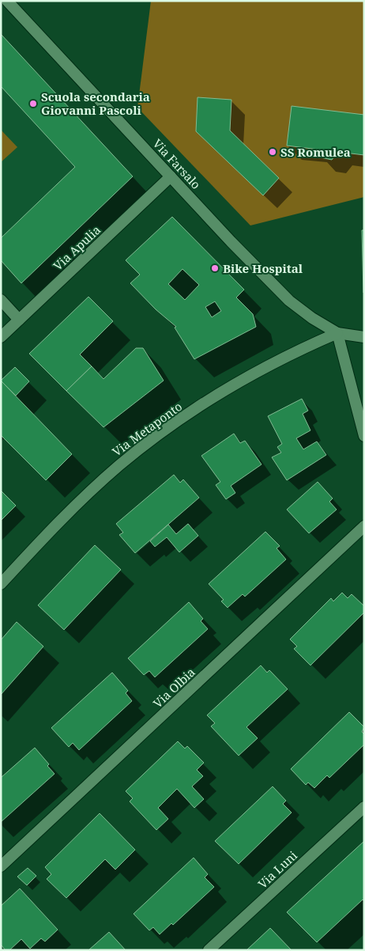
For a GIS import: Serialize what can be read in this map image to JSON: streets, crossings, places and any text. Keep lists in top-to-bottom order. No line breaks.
{"streets":{"street":["Via Farsalo","Via Apulia","Via Metaponto","Via Olbia","Via Luni"]},"crossings":[["Via Farsalo","Via Apulia"],["Via Farsalo","Via Metaponto"]],"places":["Scuola secondaria Giovanni Pascoli","SS Romulea","Bike Hospital"]}
